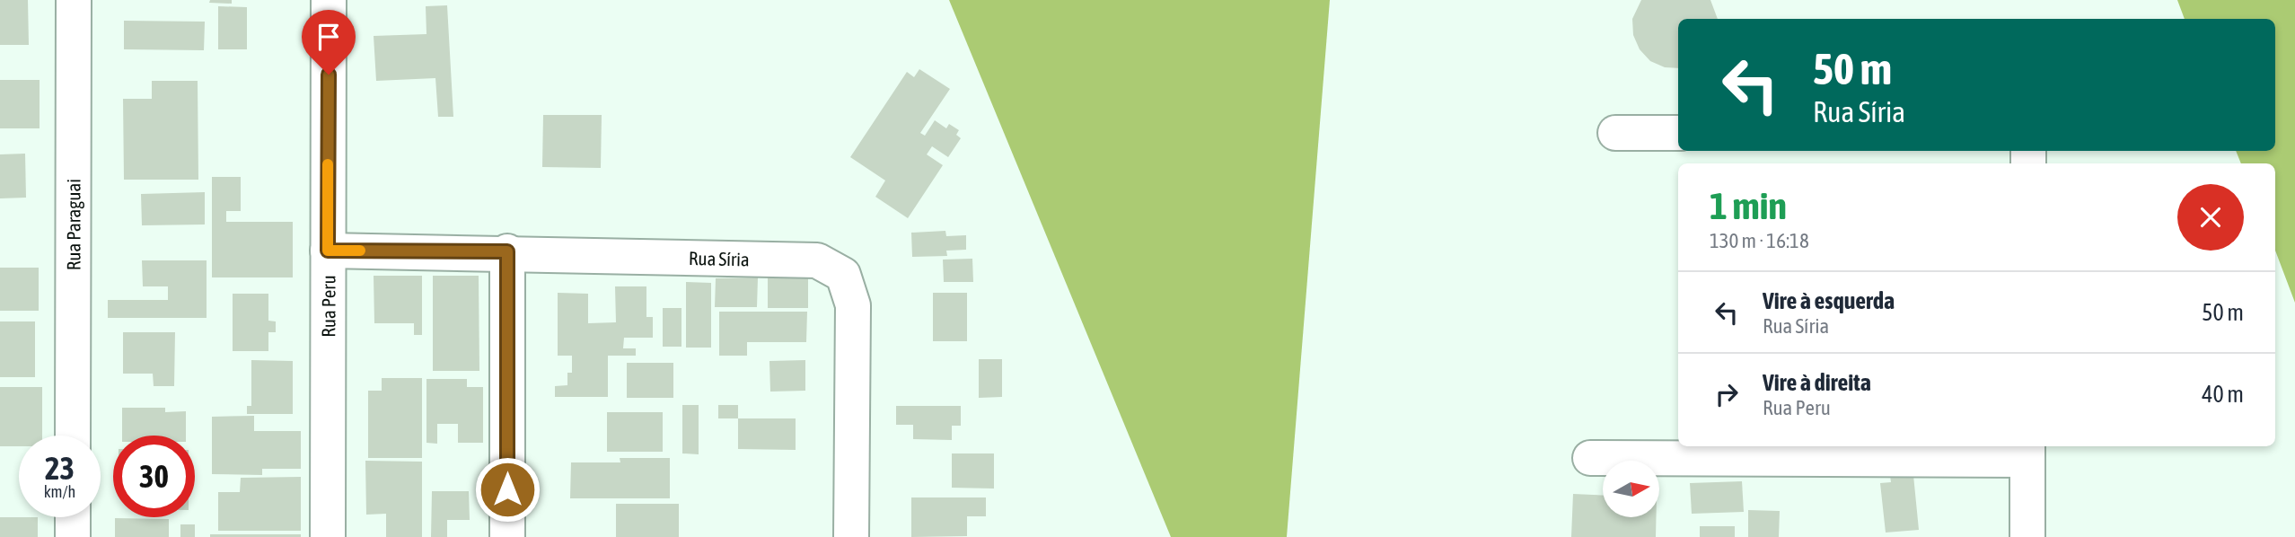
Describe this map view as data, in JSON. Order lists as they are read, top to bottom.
{
  "streets": {
    "street": ["Rua Paraguai", "Rua Síria", "Rua Peru"]
  },
  "crossings": [
    ["Rua Síria", "Rua Peru"]
  ],
  "north": "right",
  "page": {
    "turn": ["50 m", "Rua Síria"],
    "heading": ["1 min", "130 m · 16:18"],
    "list": [
      {
        "name": "Vire à esquerda",
        "note": "Rua Síria",
        "value": "50 m"
      },
      {
        "name": "Vire à direita",
        "note": "Rua Peru",
        "value": "40 m"
      }
    ],
    "speed": "23 km/h",
    "limit": "30"
  }
}
